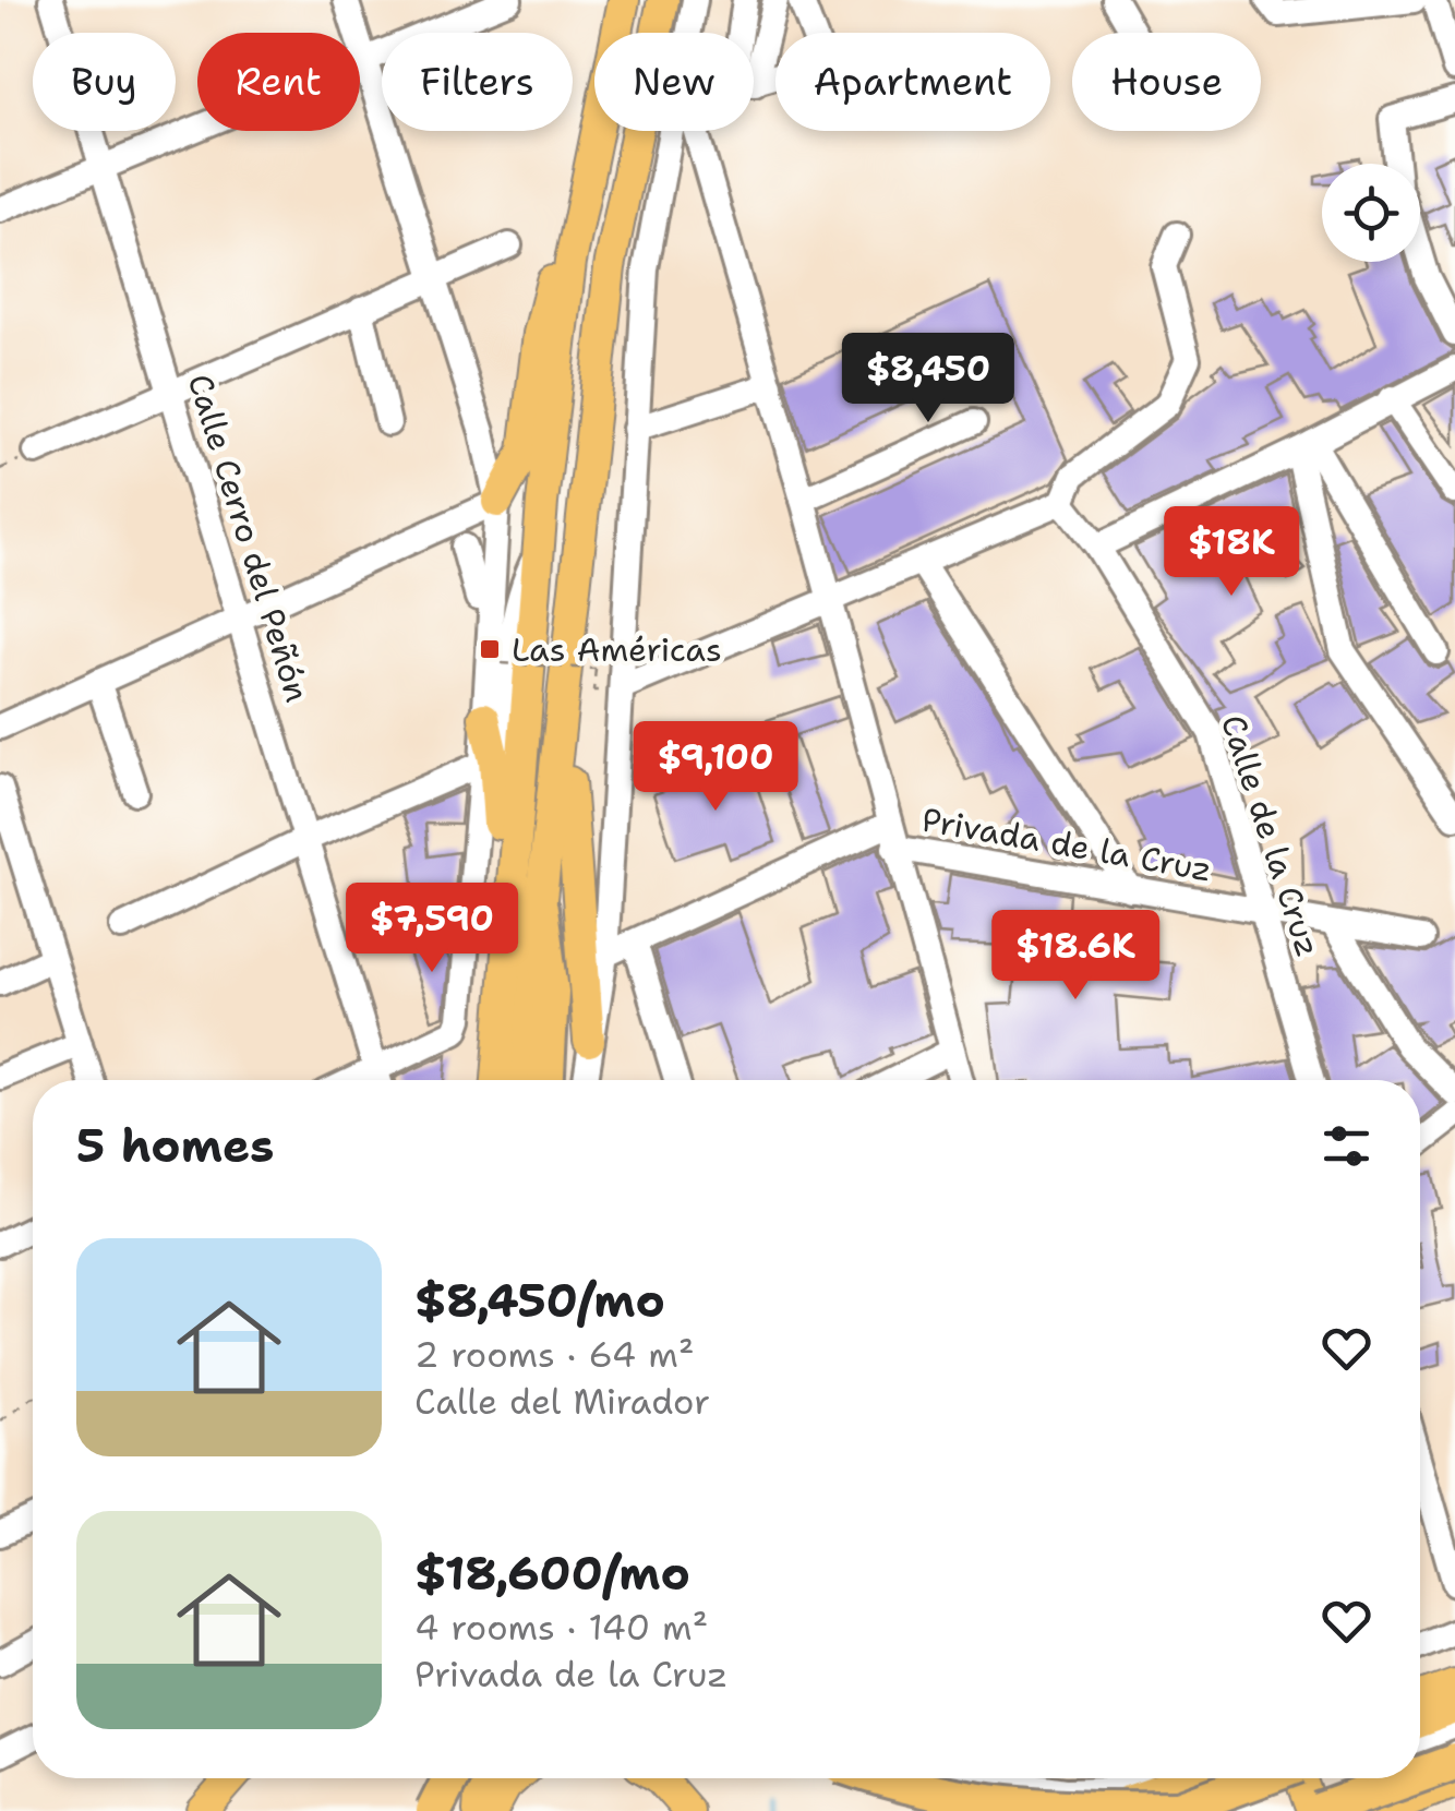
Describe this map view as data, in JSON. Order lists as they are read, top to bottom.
{
  "streets": {
    "street": ["Calle Cerro del Peñón", "Calle de la Cruz", "Privada de la Cruz"]
  },
  "crossings": [
    ["Calle de la Cruz", "Privada de la Cruz"]
  ],
  "places": {
    "transit": ["Las Américas"]
  },
  "page": {
    "chip": [
      "Buy",
      "Rent",
      "Filters",
      "New",
      "Apartment",
      "House"
    ],
    "price": [
      "$8,450",
      "$18K",
      "$9,100",
      "$7,590",
      "$18.6K"
    ],
    "heading": "5 homes",
    "list": [
      {
        "name": "$8,450/mo",
        "note": "2 rooms · 64 m² · Calle del Mirador"
      },
      {
        "name": "$18,600/mo",
        "note": "4 rooms · 140 m² · Privada de la Cruz"
      }
    ]
  }
}
